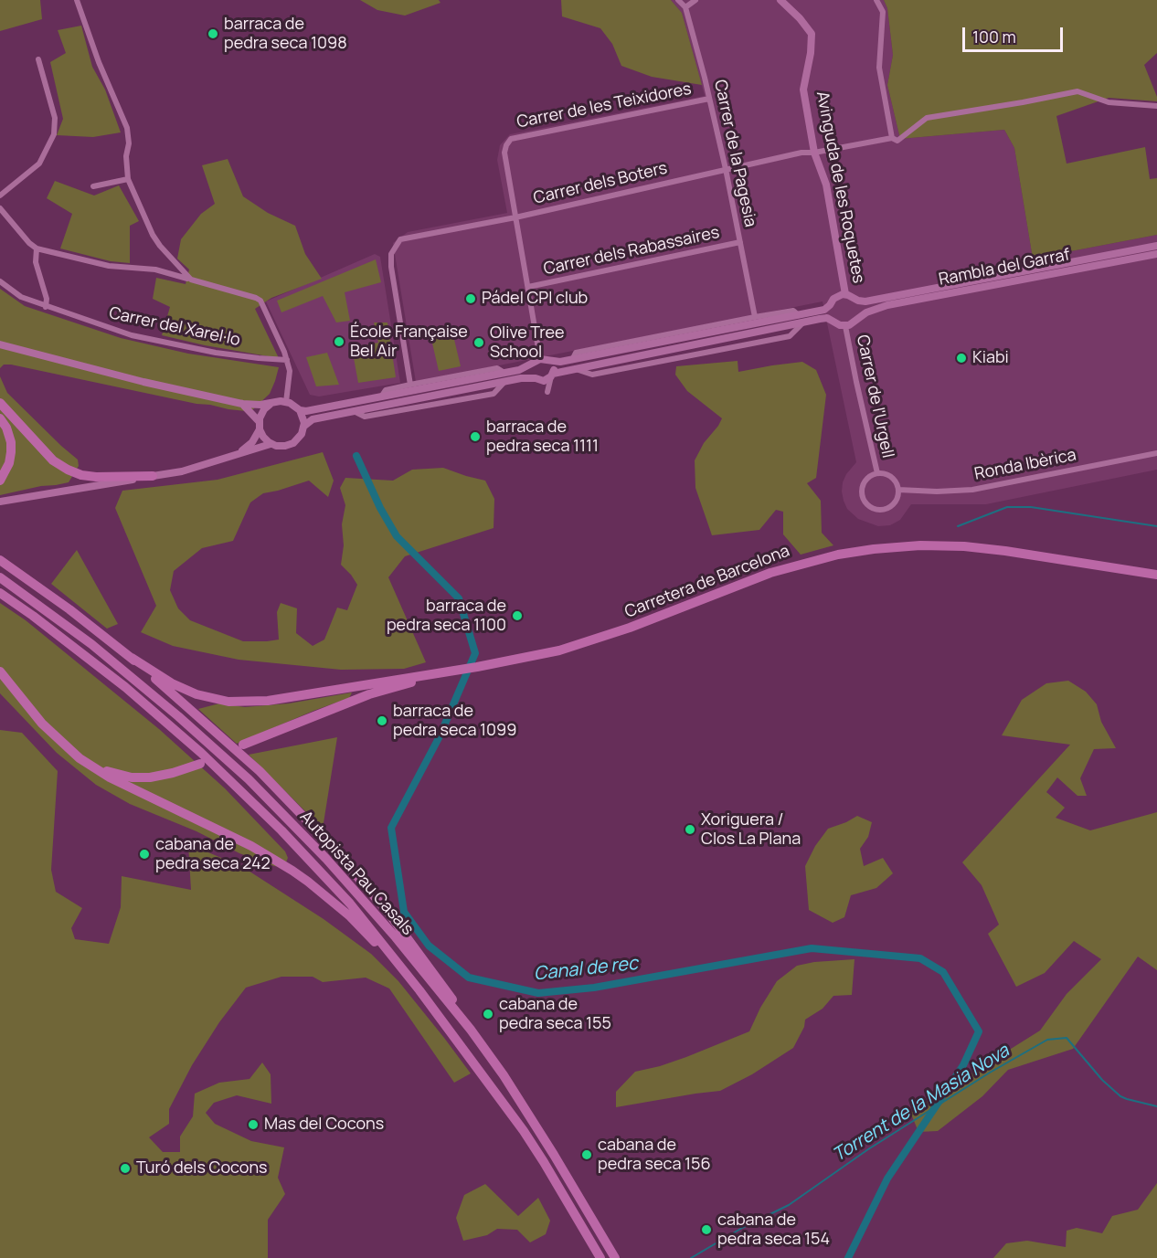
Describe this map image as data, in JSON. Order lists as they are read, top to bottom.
{
  "streets": {
    "highway": ["Carretera de Barcelona", "Autopista Pau Casals"],
    "street": [
      "Carrer de les Teixidores",
      "Carrer de la Pagesia",
      "Carrer dels Boters",
      "Avinguda de les Roquetes",
      "Carrer dels Rabassaires",
      "Rambla del Garraf",
      "Carrer del Xarel·lo",
      "Carrer de l'Urgell",
      "Ronda Ibèrica"
    ]
  },
  "crossings": [
    ["Carrer de les Teixidores", "Carrer de la Pagesia"],
    ["Carrer de les Teixidores", "Carrer dels Boters"],
    ["Carrer de la Pagesia", "Carrer dels Boters"],
    ["Carrer de la Pagesia", "Carrer dels Rabassaires"],
    ["Carrer dels Boters", "Avinguda de les Roquetes"],
    ["Avinguda de les Roquetes", "Rambla del Garraf"],
    ["Avinguda de les Roquetes", "Carrer de l'Urgell"],
    ["Rambla del Garraf", "Carrer de l'Urgell"],
    ["Carrer de l'Urgell", "Ronda Ibèrica"]
  ],
  "water": ["Canal de rec", "Torrent de la Masia Nova"],
  "places": [
    "barraca de pedra seca 1098",
    "Pádel CPI club",
    "École Française Bel Air",
    "Olive Tree School",
    "Kiabi",
    "barraca de pedra seca 1111",
    "barraca de pedra seca 1100",
    "barraca de pedra seca 1099",
    "Xoriguera / Clos La Plana",
    "cabana de pedra seca 242",
    "cabana de pedra seca 155",
    "Mas del Cocons",
    "cabana de pedra seca 156",
    "Turó dels Cocons",
    "cabana de pedra seca 154"
  ],
  "scale_bar": "100 m"
}
